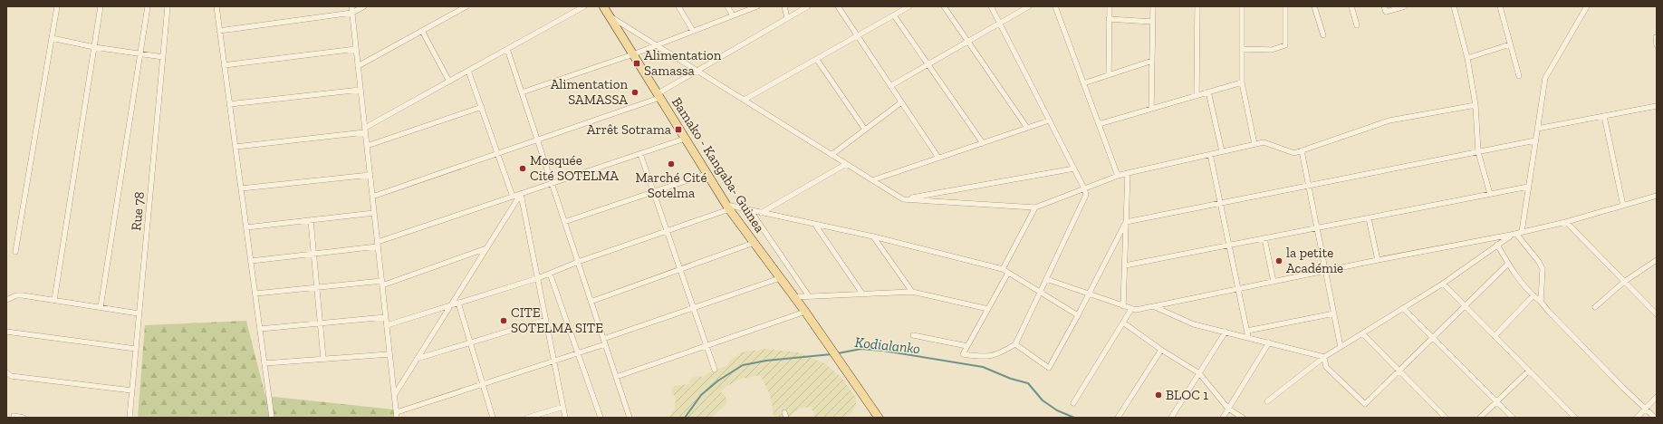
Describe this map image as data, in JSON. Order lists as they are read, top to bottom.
{
  "streets": {
    "main road": ["Bamako - Kangaba- Guinea"],
    "street": ["Rue 78"]
  },
  "water": ["Kodialanko"],
  "places": {
    "transit": ["Alimentation Samassa", "Arrêt Sotrama"],
    "other": [
      "Alimentation SAMASSA",
      "Marché Cité Sotelma",
      "Mosquée Cité SOTELMA",
      "la petite Académie",
      "CITE SOTELMA SITE",
      "BLOC 1"
    ]
  }
}
